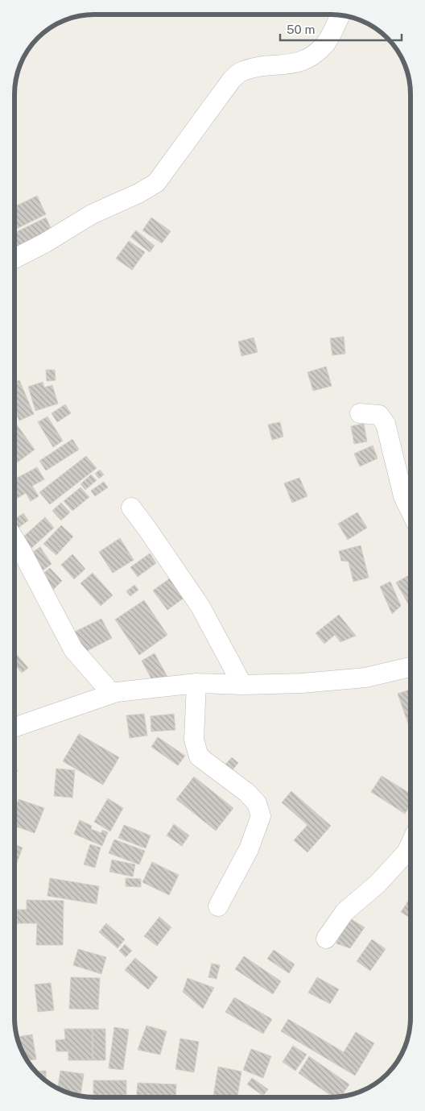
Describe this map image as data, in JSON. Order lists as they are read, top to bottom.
{
  "scale_bar": "50 m"
}
